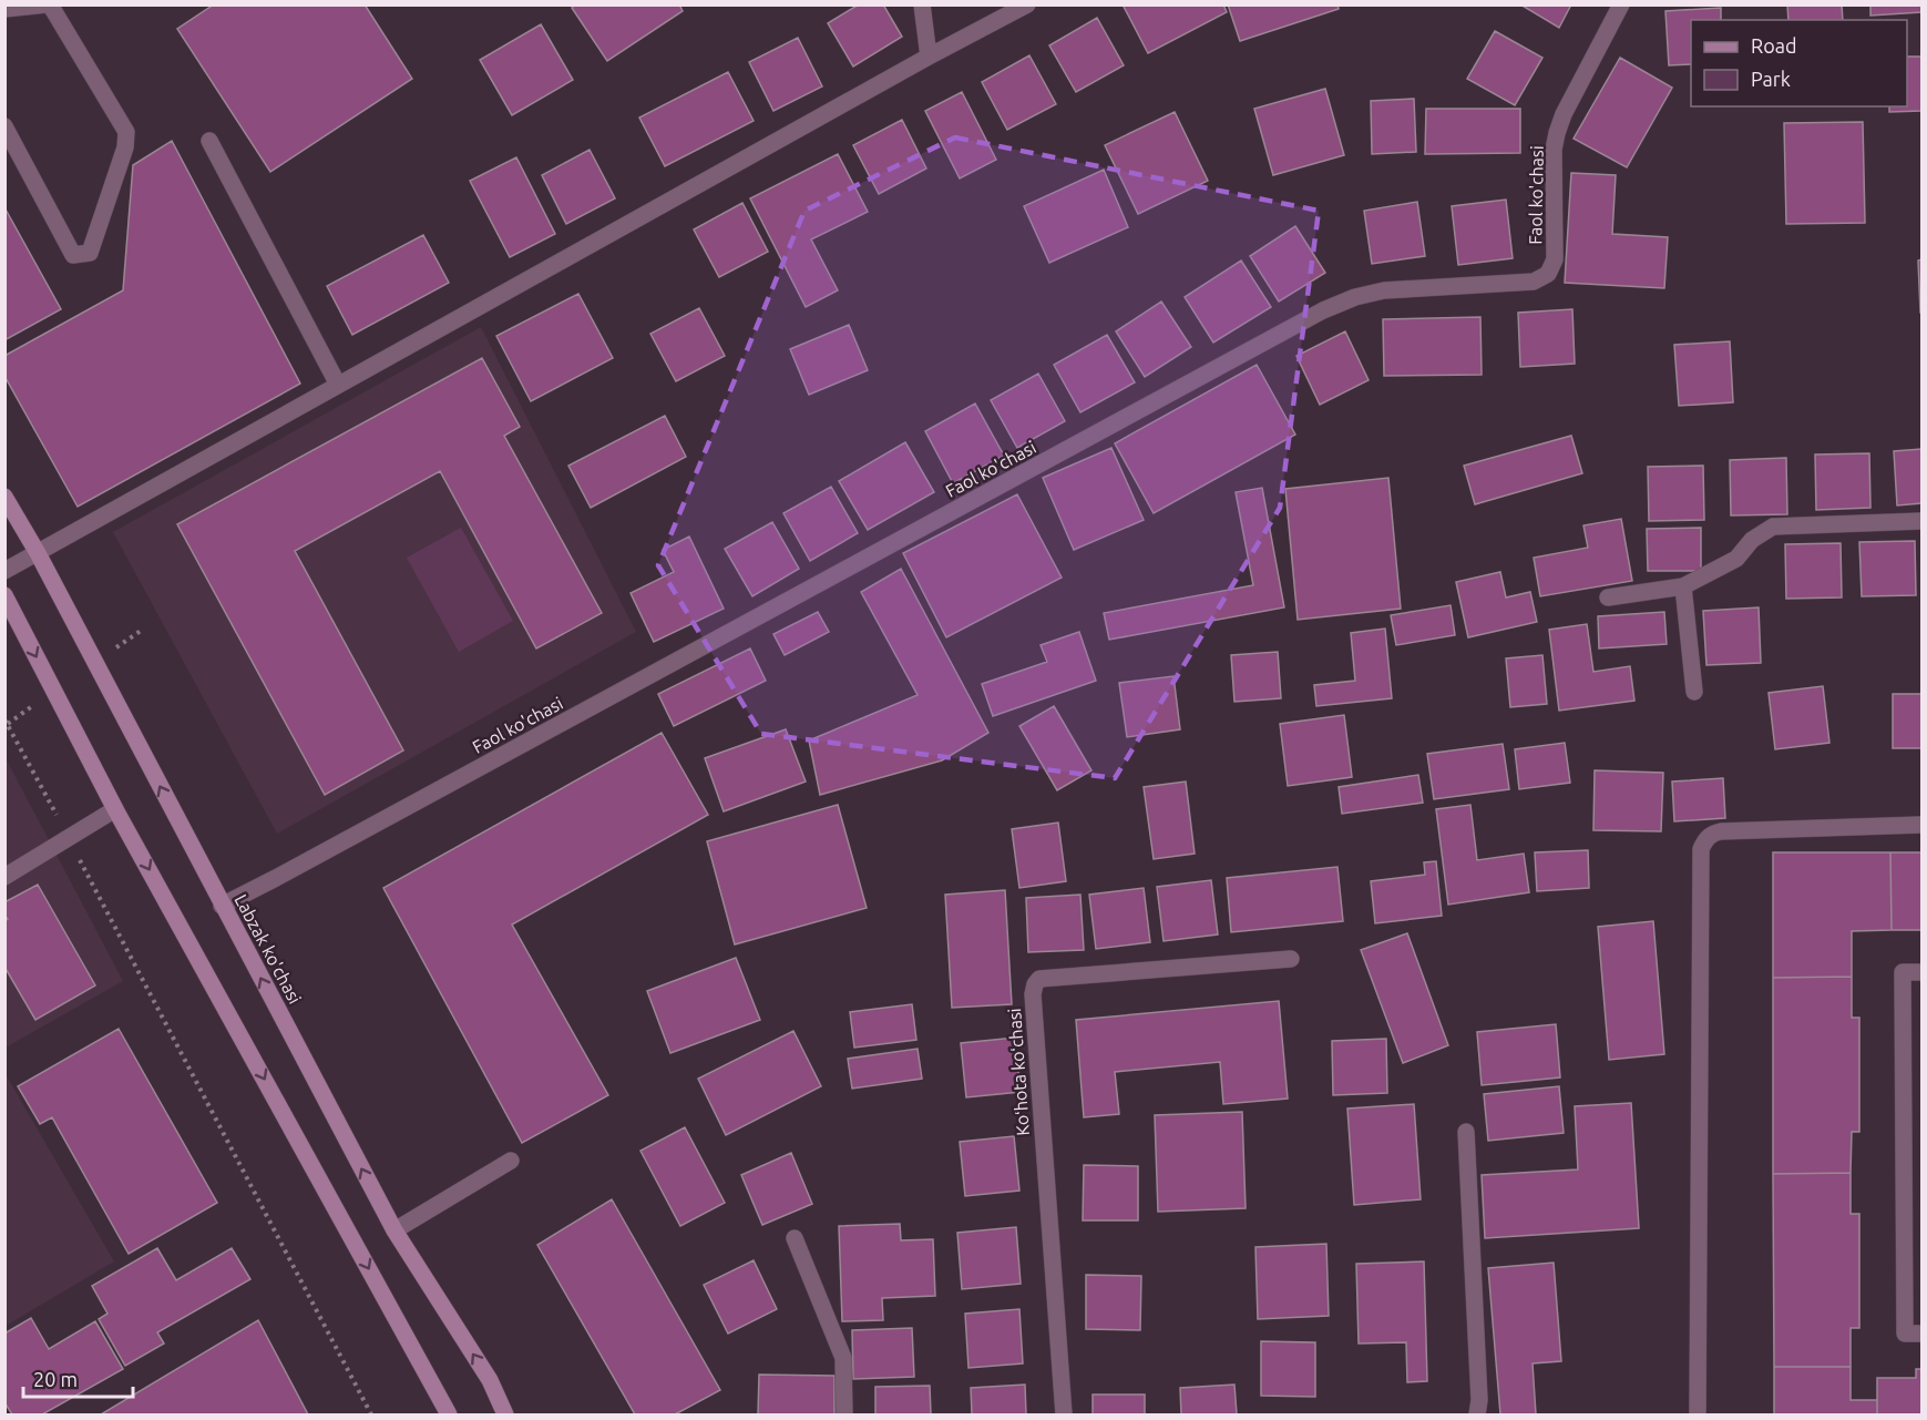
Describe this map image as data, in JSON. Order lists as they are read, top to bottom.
{
  "streets": {
    "main road": ["Labzak ko'chasi"],
    "street": ["Faol ko'chasi", "Koʻhota koʻchasi"]
  },
  "crossings": [
    ["Faol ko'chasi", "Labzak ko'chasi"]
  ],
  "legend": ["Road", "Park"],
  "scale_bar": "20 m"
}
